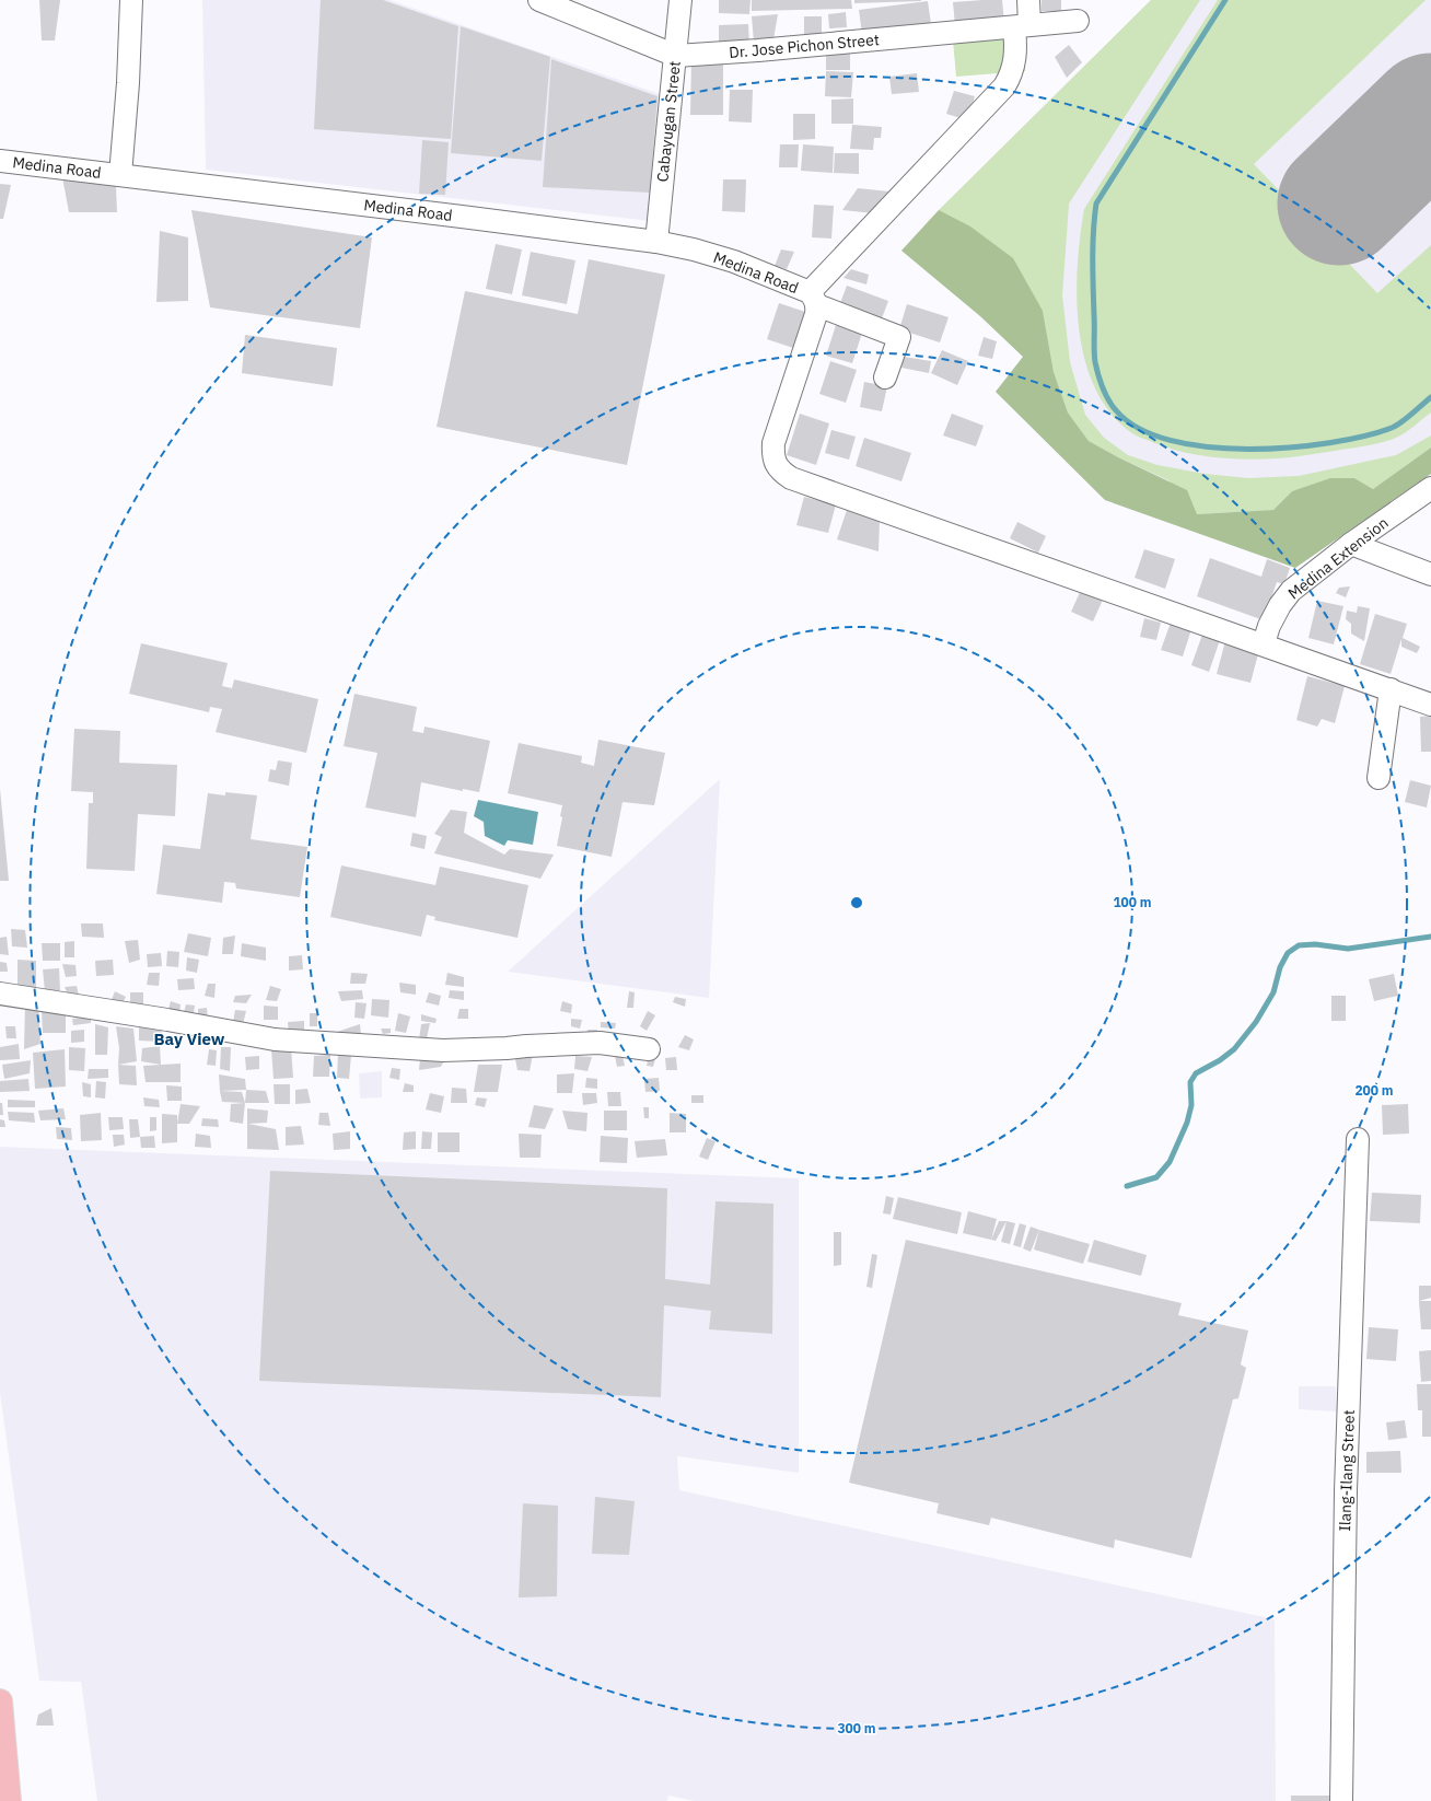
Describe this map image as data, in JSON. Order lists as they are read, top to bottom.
{
  "streets": {
    "street": [
      "Dr. Jose Pichon Street",
      "Cabayugan Street",
      "Medina Road",
      "Medina Extension",
      "Ilang-Ilang Street"
    ]
  },
  "crossings": [
    ["Dr. Jose Pichon Street", "Cabayugan Street"],
    ["Cabayugan Street", "Medina Road"]
  ],
  "districts": ["Bay View"],
  "rings": ["100 m", "200 m", "300 m"]
}
